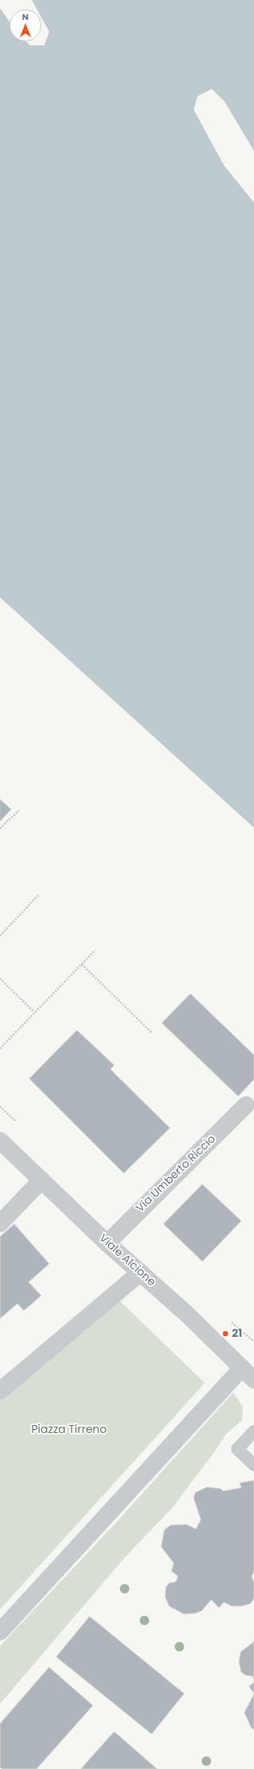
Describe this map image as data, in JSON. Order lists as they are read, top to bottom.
{
  "streets": {
    "street": ["Via Umberto Riccio", "Viale Alcione"]
  },
  "crossings": [
    ["Via Umberto Riccio", "Viale Alcione"]
  ],
  "parks": ["Piazza Tirreno"],
  "places": ["21"],
  "north": "top"
}
